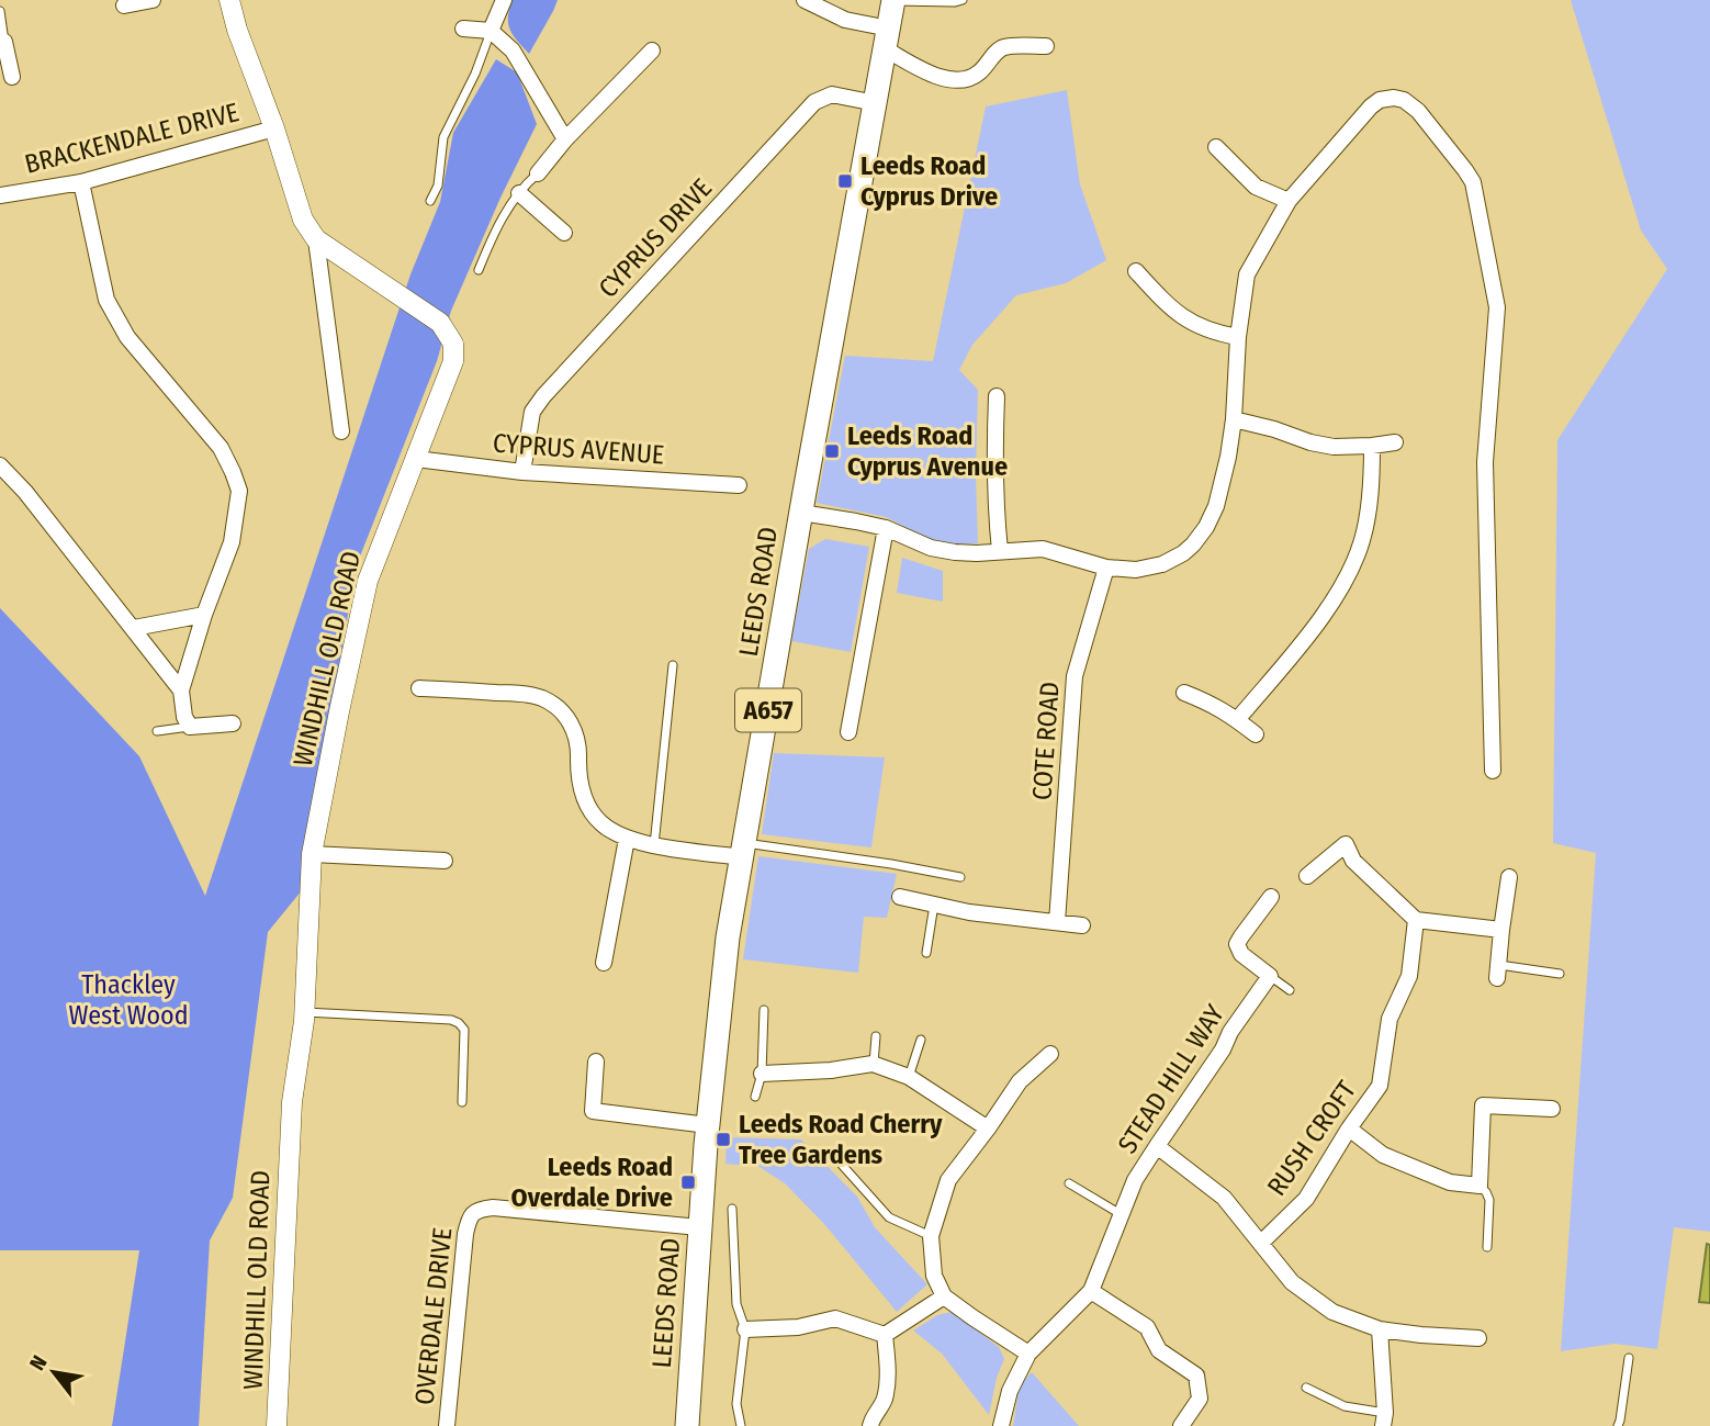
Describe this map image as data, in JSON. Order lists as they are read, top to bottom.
{
  "streets": {
    "main road": ["LEEDS ROAD", "A657"],
    "street": [
      "BRACKENDALE DRIVE",
      "CYPRUS DRIVE",
      "CYPRUS AVENUE",
      "WINDHILL OLD ROAD",
      "COTE ROAD",
      "STEAD HILL WAY",
      "RUSH CROFT",
      "OVERDALE DRIVE"
    ]
  },
  "crossings": [
    ["BRACKENDALE DRIVE", "WINDHILL OLD ROAD"],
    ["CYPRUS DRIVE", "CYPRUS AVENUE"],
    ["CYPRUS DRIVE", "LEEDS ROAD"],
    ["CYPRUS AVENUE", "WINDHILL OLD ROAD"],
    ["LEEDS ROAD", "OVERDALE DRIVE"]
  ],
  "parks": ["Thackley West Wood"],
  "places": {
    "transit": [
      "Leeds Road Cyprus Drive",
      "Leeds Road Cyprus Avenue",
      "Leeds Road Cherry Tree Gardens",
      "Leeds Road Overdale Drive"
    ]
  },
  "north": "top left"
}
